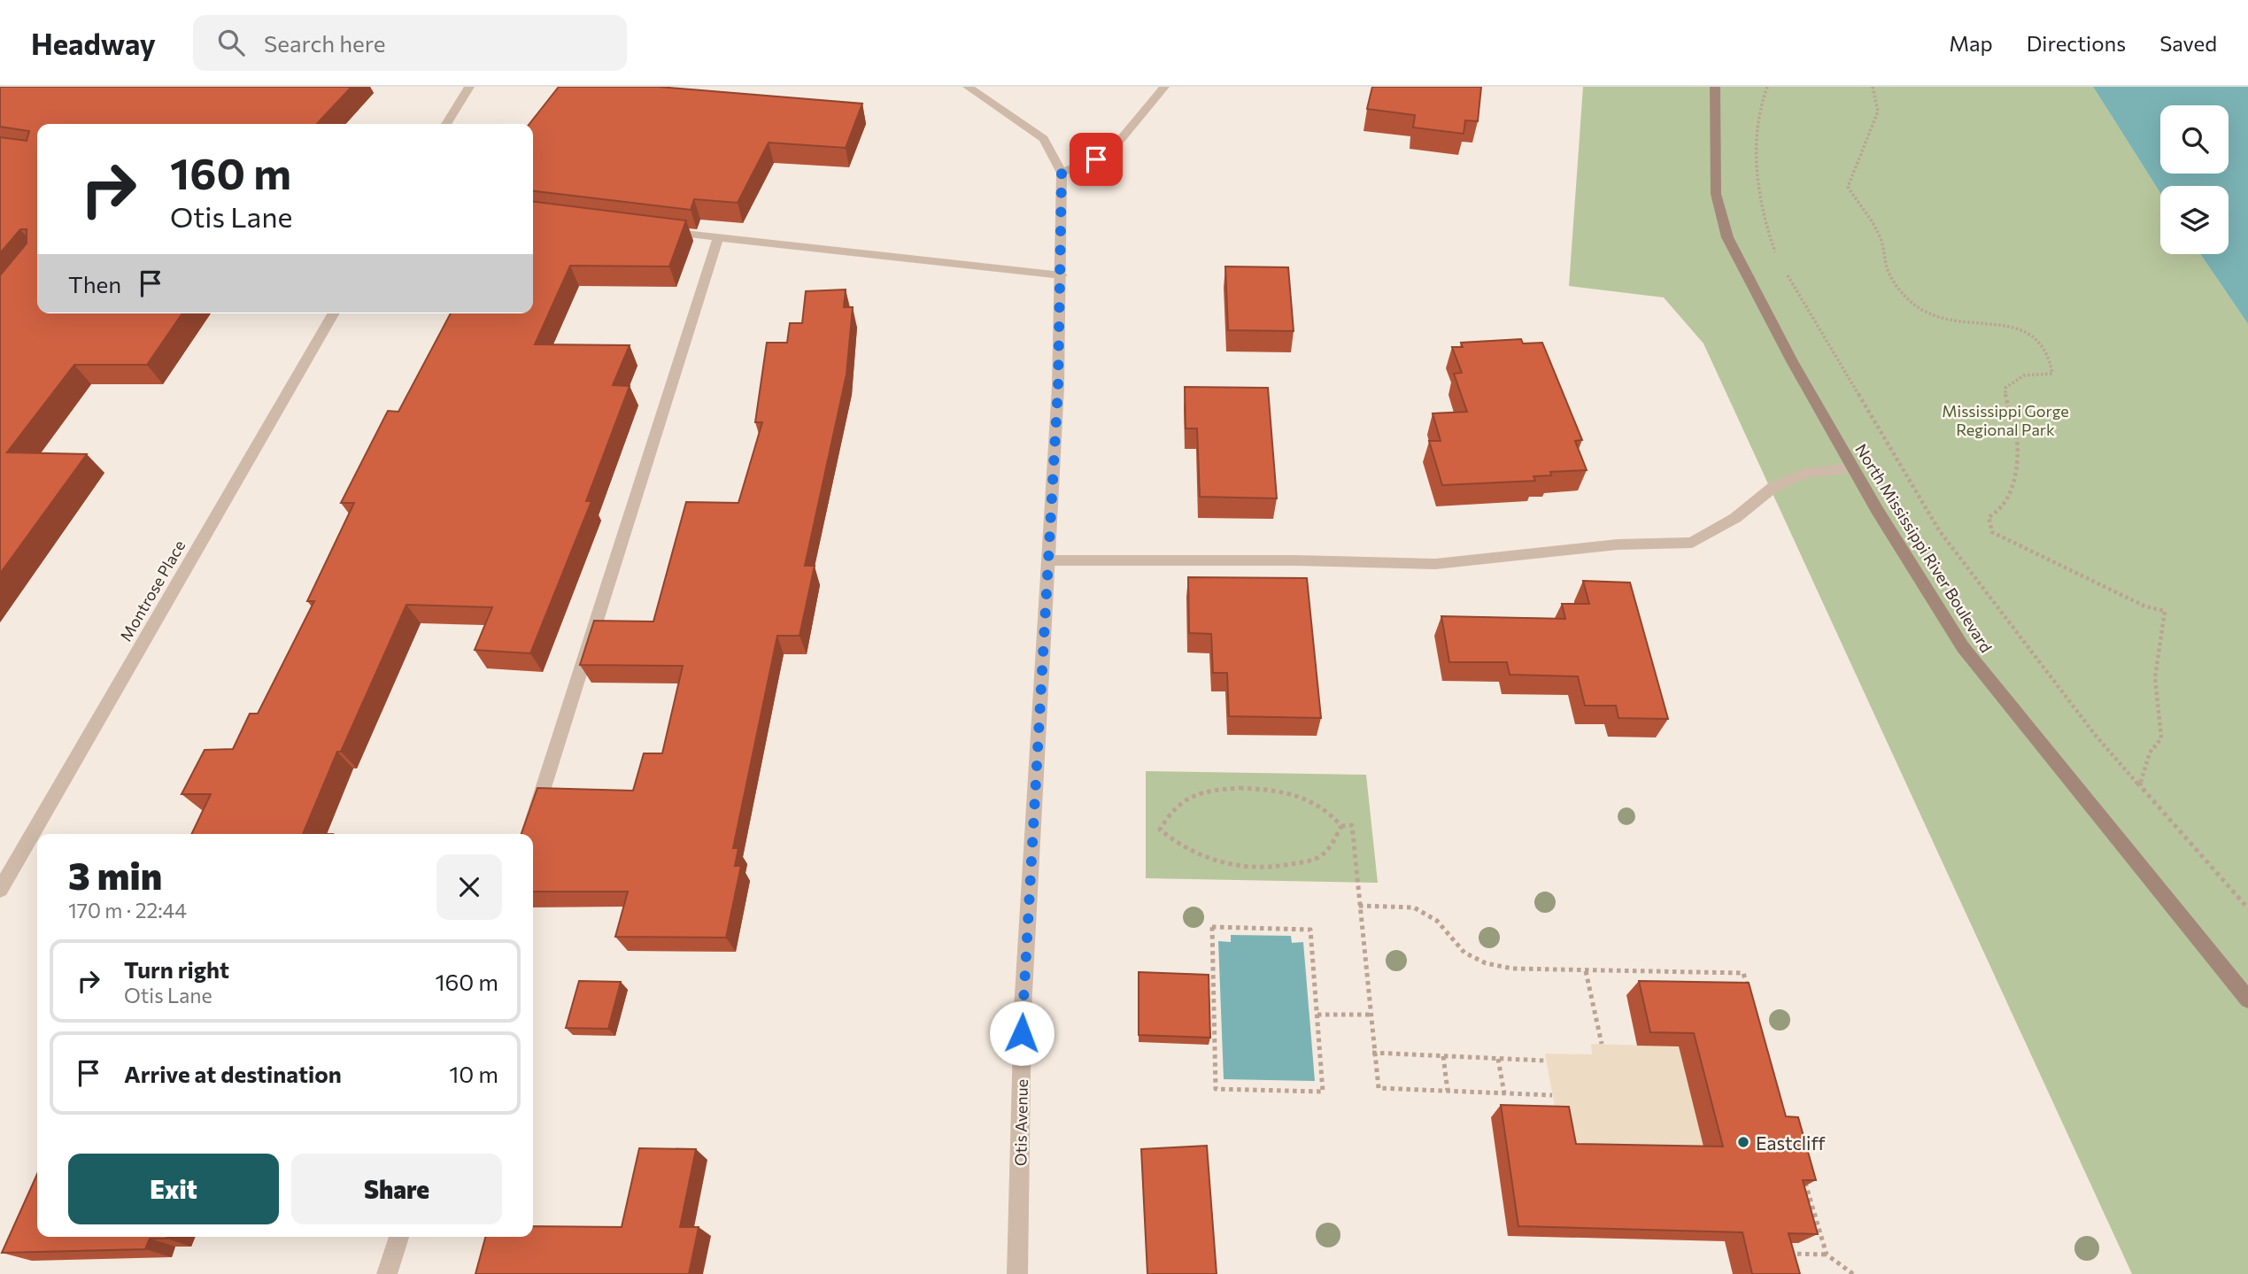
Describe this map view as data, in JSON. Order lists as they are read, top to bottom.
{
  "streets": {
    "street": ["North Mississippi River Boulevard", "Montrose Place", "Otis Avenue"]
  },
  "parks": ["Mississippi Gorge Regional Park"],
  "places": ["Eastcliff"],
  "page": {
    "header": "Headway",
    "search": "Search here",
    "nav": ["Map", "Directions", "Saved"],
    "turn": ["160 m", "Otis Lane"],
    "then": "Then",
    "heading": ["3 min", "170 m · 22:44"],
    "list": [
      {
        "name": "Turn right",
        "note": "Otis Lane",
        "value": "160 m"
      },
      {
        "name": "Arrive at destination",
        "value": "10 m"
      }
    ],
    "buttons": ["Exit", "Share"]
  }
}
